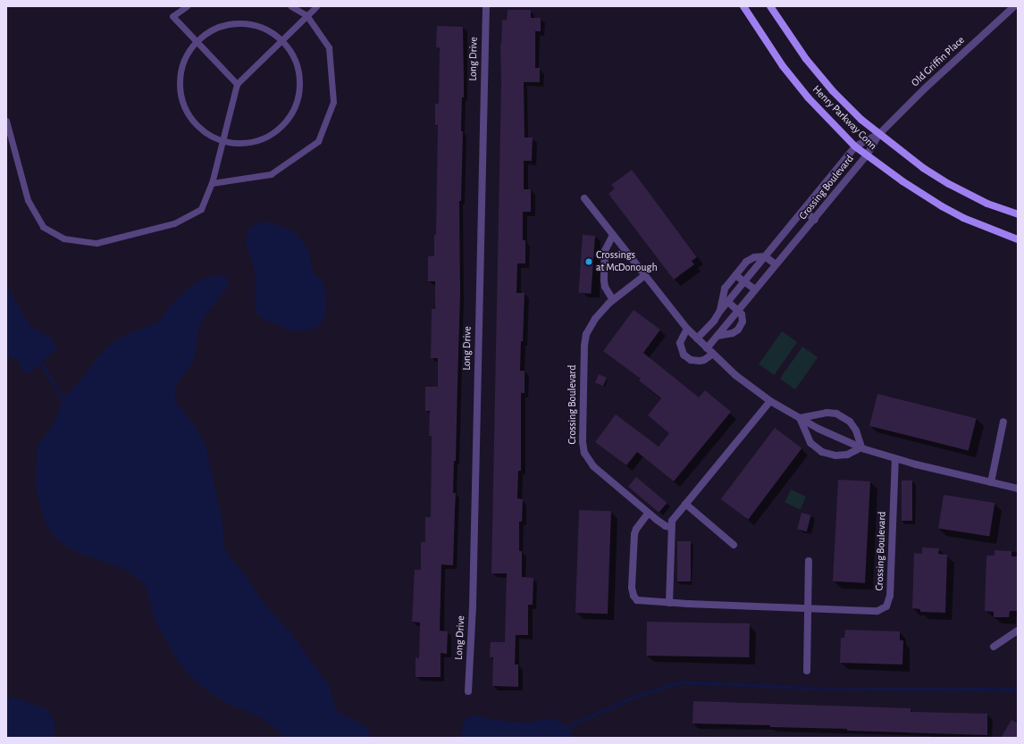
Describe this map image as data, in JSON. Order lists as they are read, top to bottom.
{
  "streets": {
    "street": [
      "Long Drive",
      "Old Griffin Place",
      "Henry Parkway Conn",
      "Crossing Boulevard"
    ]
  },
  "crossings": [
    ["Old Griffin Place", "Henry Parkway Conn"],
    ["Old Griffin Place", "Crossing Boulevard"],
    ["Henry Parkway Conn", "Crossing Boulevard"]
  ],
  "places": ["Crossings at McDonough"]
}
